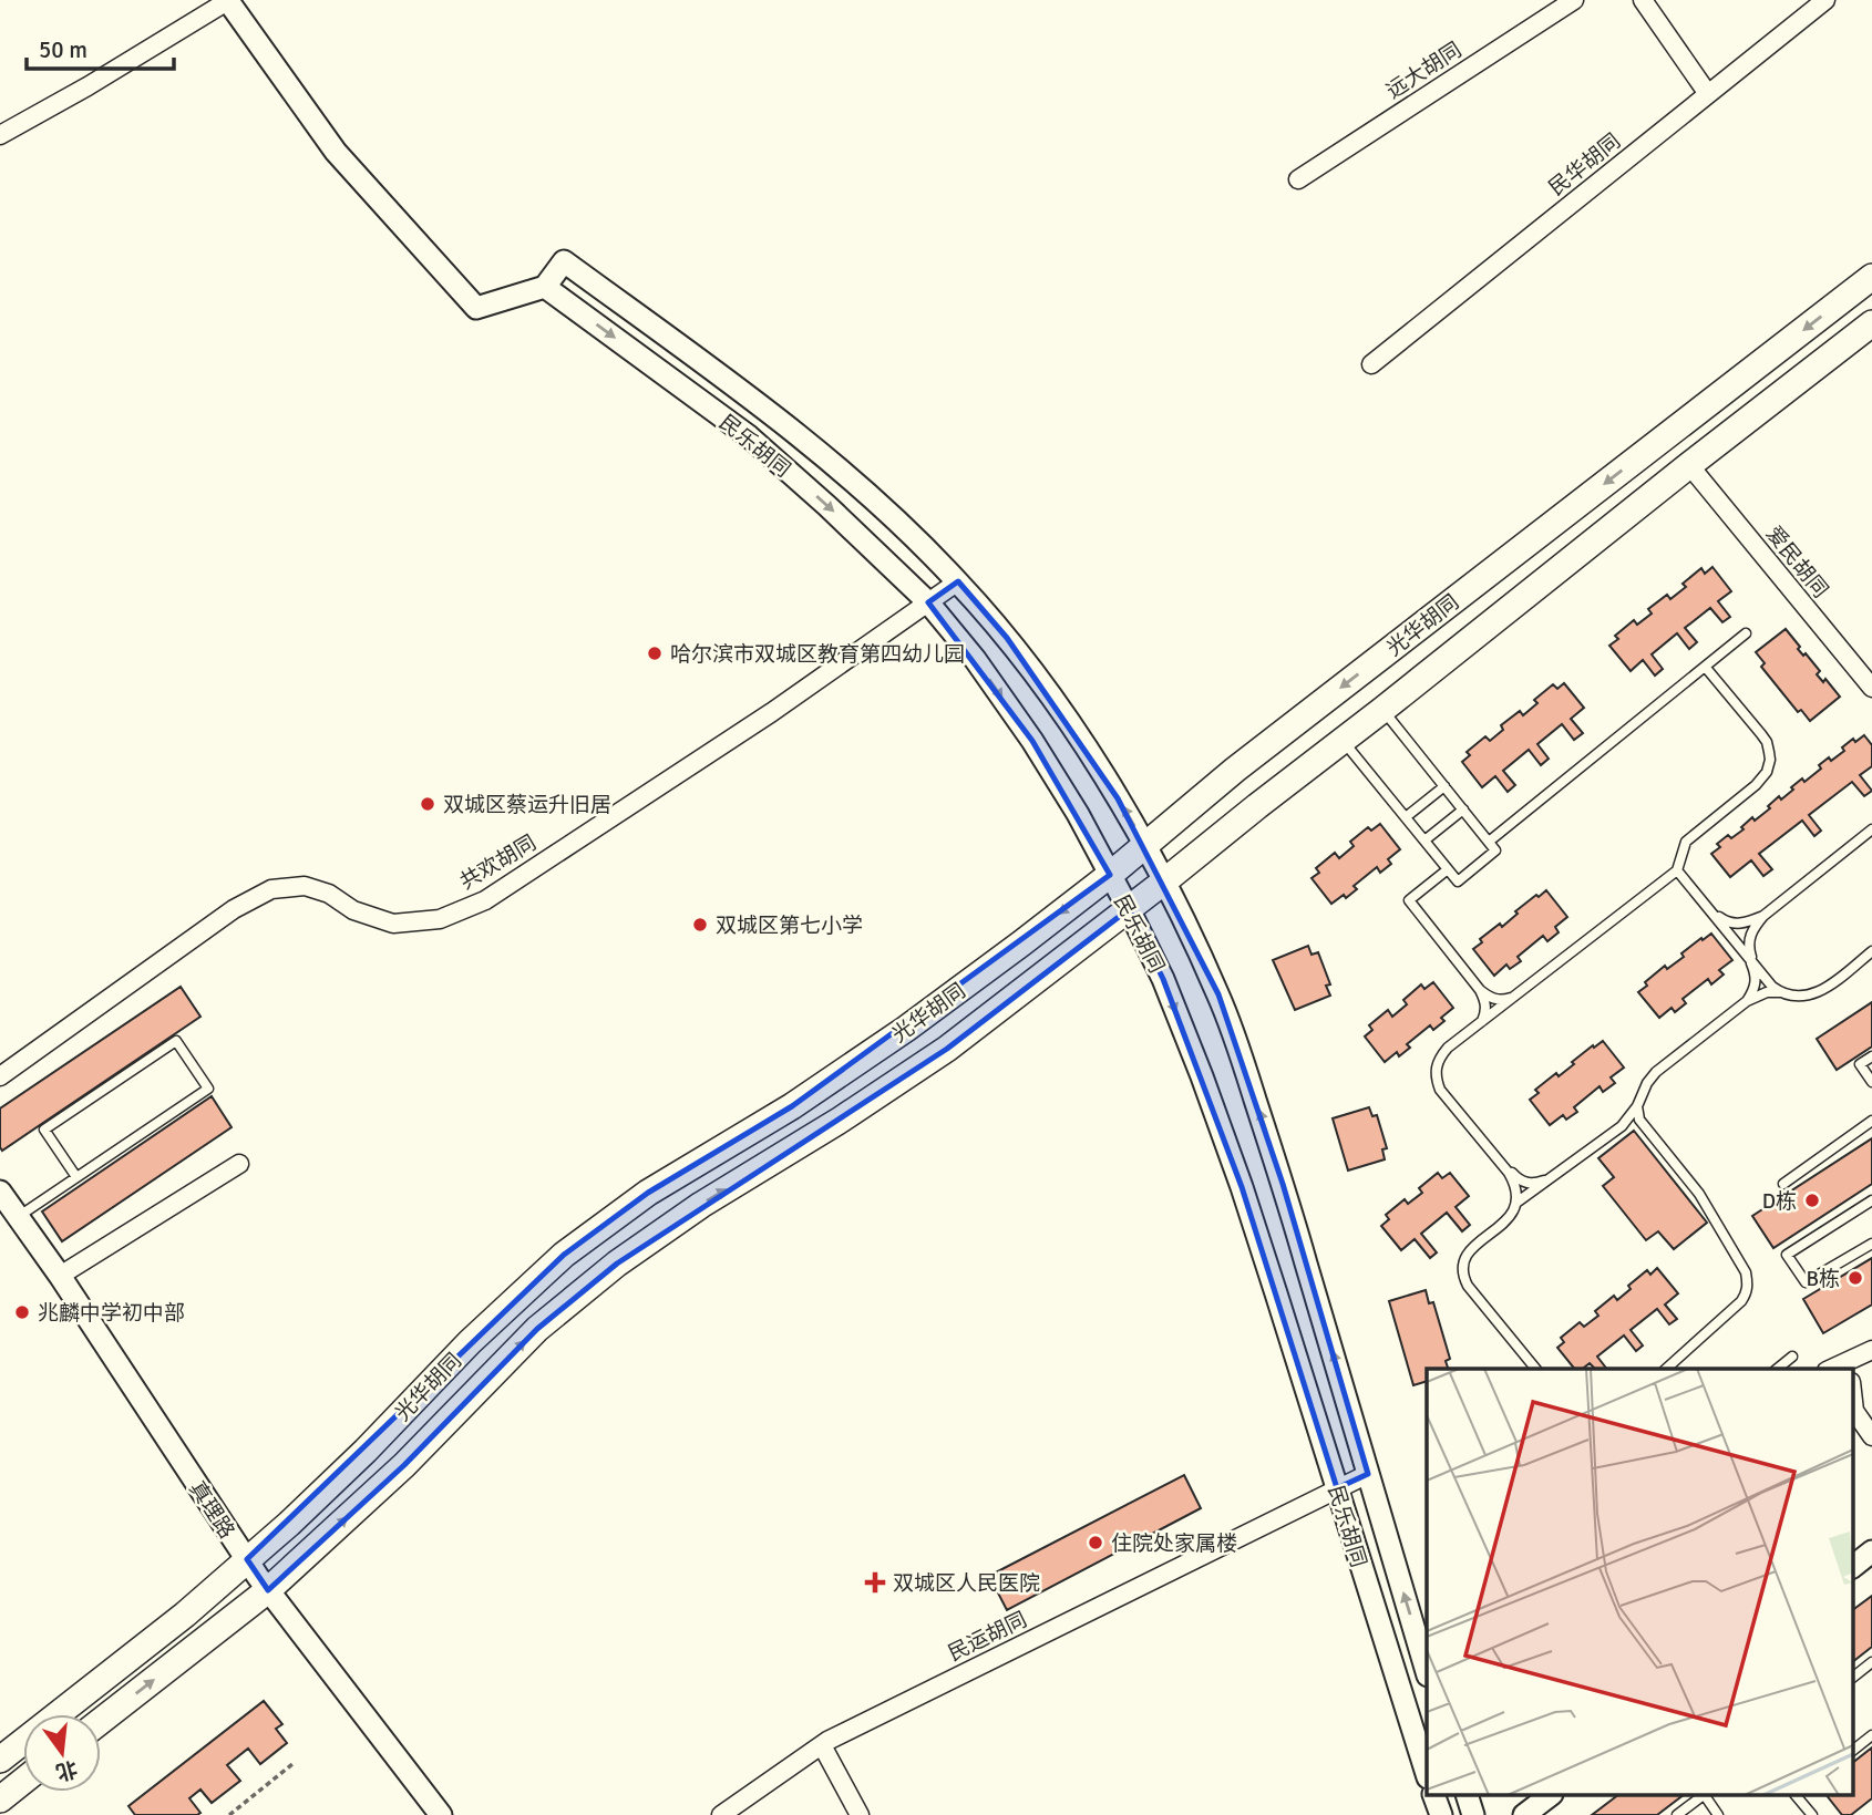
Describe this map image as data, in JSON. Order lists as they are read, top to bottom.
{
  "streets": {
    "main road": ["光华胡同"],
    "street": [
      "远大胡同",
      "民华胡同",
      "民乐胡同",
      "爱民胡同",
      "共欢胡同",
      "真理路",
      "民运胡同"
    ]
  },
  "crossings": [
    ["民乐胡同", "光华胡同"],
    ["民乐胡同", "共欢胡同"],
    ["民乐胡同", "民运胡同"],
    ["爱民胡同", "光华胡同"],
    ["光华胡同", "真理路"]
  ],
  "places": {
    "other": [
      "哈尔滨市双城区教育第四幼儿园",
      "双城区蔡运升旧居",
      "双城区第七小学",
      "D栋",
      "B栋",
      "兆麟中学初中部",
      "住院处家属楼"
    ],
    "health": ["双城区人民医院"]
  },
  "scale_bar": "50 m",
  "north": "bottom"
}
